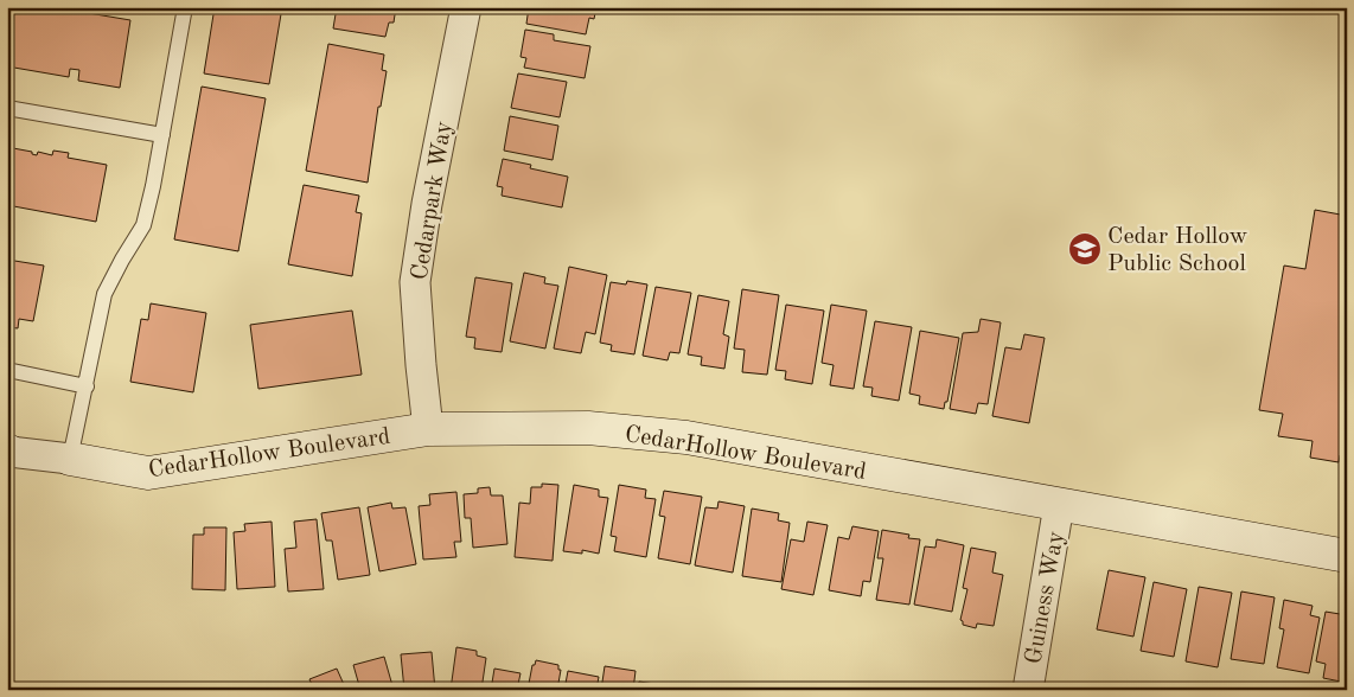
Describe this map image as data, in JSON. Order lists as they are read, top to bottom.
{
  "streets": {
    "street": ["Cedarpark Way", "CedarHollow Boulevard", "Guiness Way"]
  },
  "crossings": [
    ["Cedarpark Way", "CedarHollow Boulevard"],
    ["CedarHollow Boulevard", "Guiness Way"]
  ],
  "places": {
    "school or university": ["Cedar Hollow Public School"]
  }
}
